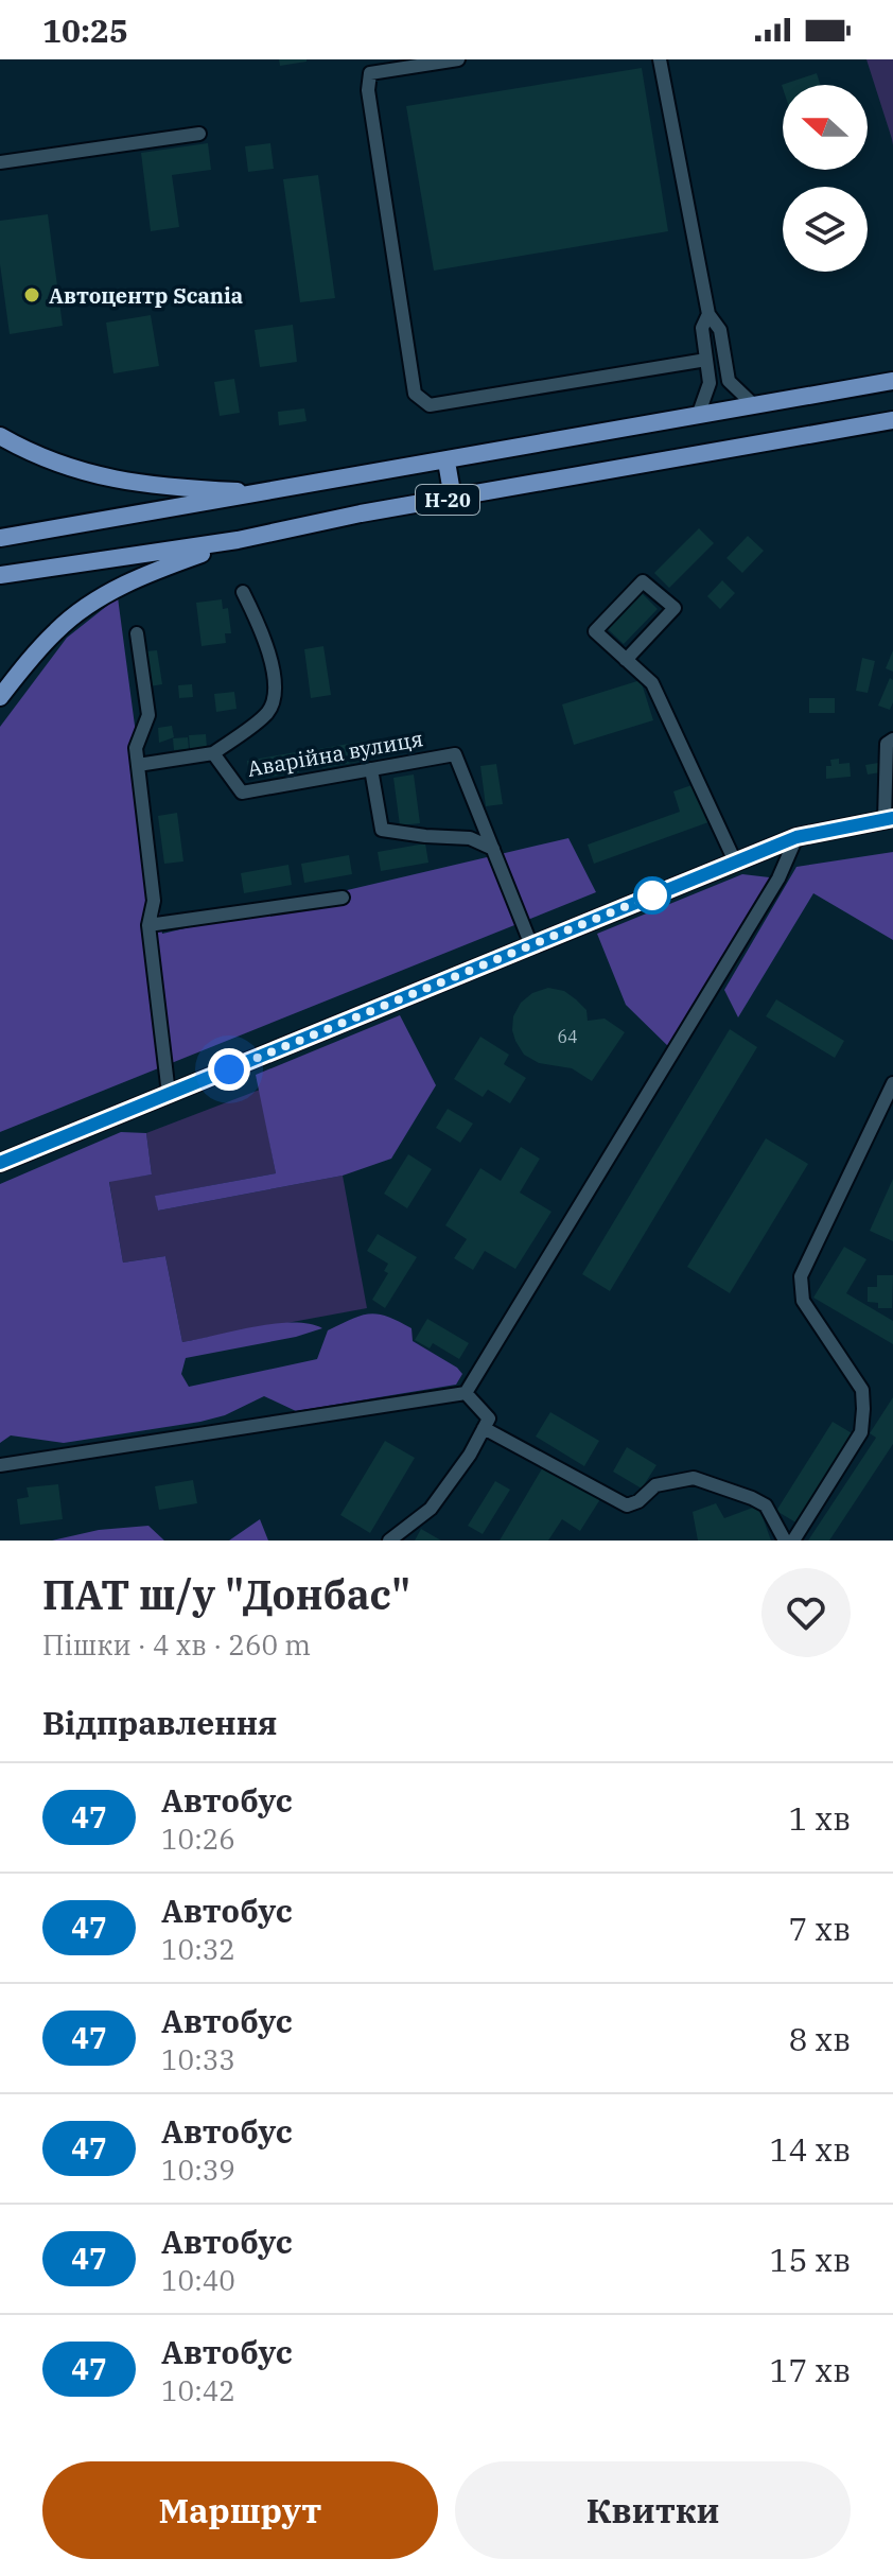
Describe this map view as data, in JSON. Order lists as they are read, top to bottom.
{
  "streets": {
    "main road": ["Н-20"],
    "street": ["Аварійна вулиця"]
  },
  "places": ["Автоцентр Scania"],
  "lines": ["bus line 47"],
  "house_numbers": ["64"],
  "north": "left",
  "page": {
    "status": "10:25",
    "heading": [
      ["ПАТ ш/у \"Донбас\"", "Пішки · 4 хв · 260 m"],
      "Відправлення"
    ],
    "list": [
      {
        "mark": "47",
        "name": "Автобус",
        "note": "10:26",
        "value": "1 хв"
      },
      {
        "mark": "47",
        "name": "Автобус",
        "note": "10:32",
        "value": "7 хв"
      },
      {
        "mark": "47",
        "name": "Автобус",
        "note": "10:33",
        "value": "8 хв"
      },
      {
        "mark": "47",
        "name": "Автобус",
        "note": "10:39",
        "value": "14 хв"
      },
      {
        "mark": "47",
        "name": "Автобус",
        "note": "10:40",
        "value": "15 хв"
      },
      {
        "mark": "47",
        "name": "Автобус",
        "note": "10:42",
        "value": "17 хв"
      }
    ],
    "buttons": ["Маршрут", "Квитки"]
  }
}
